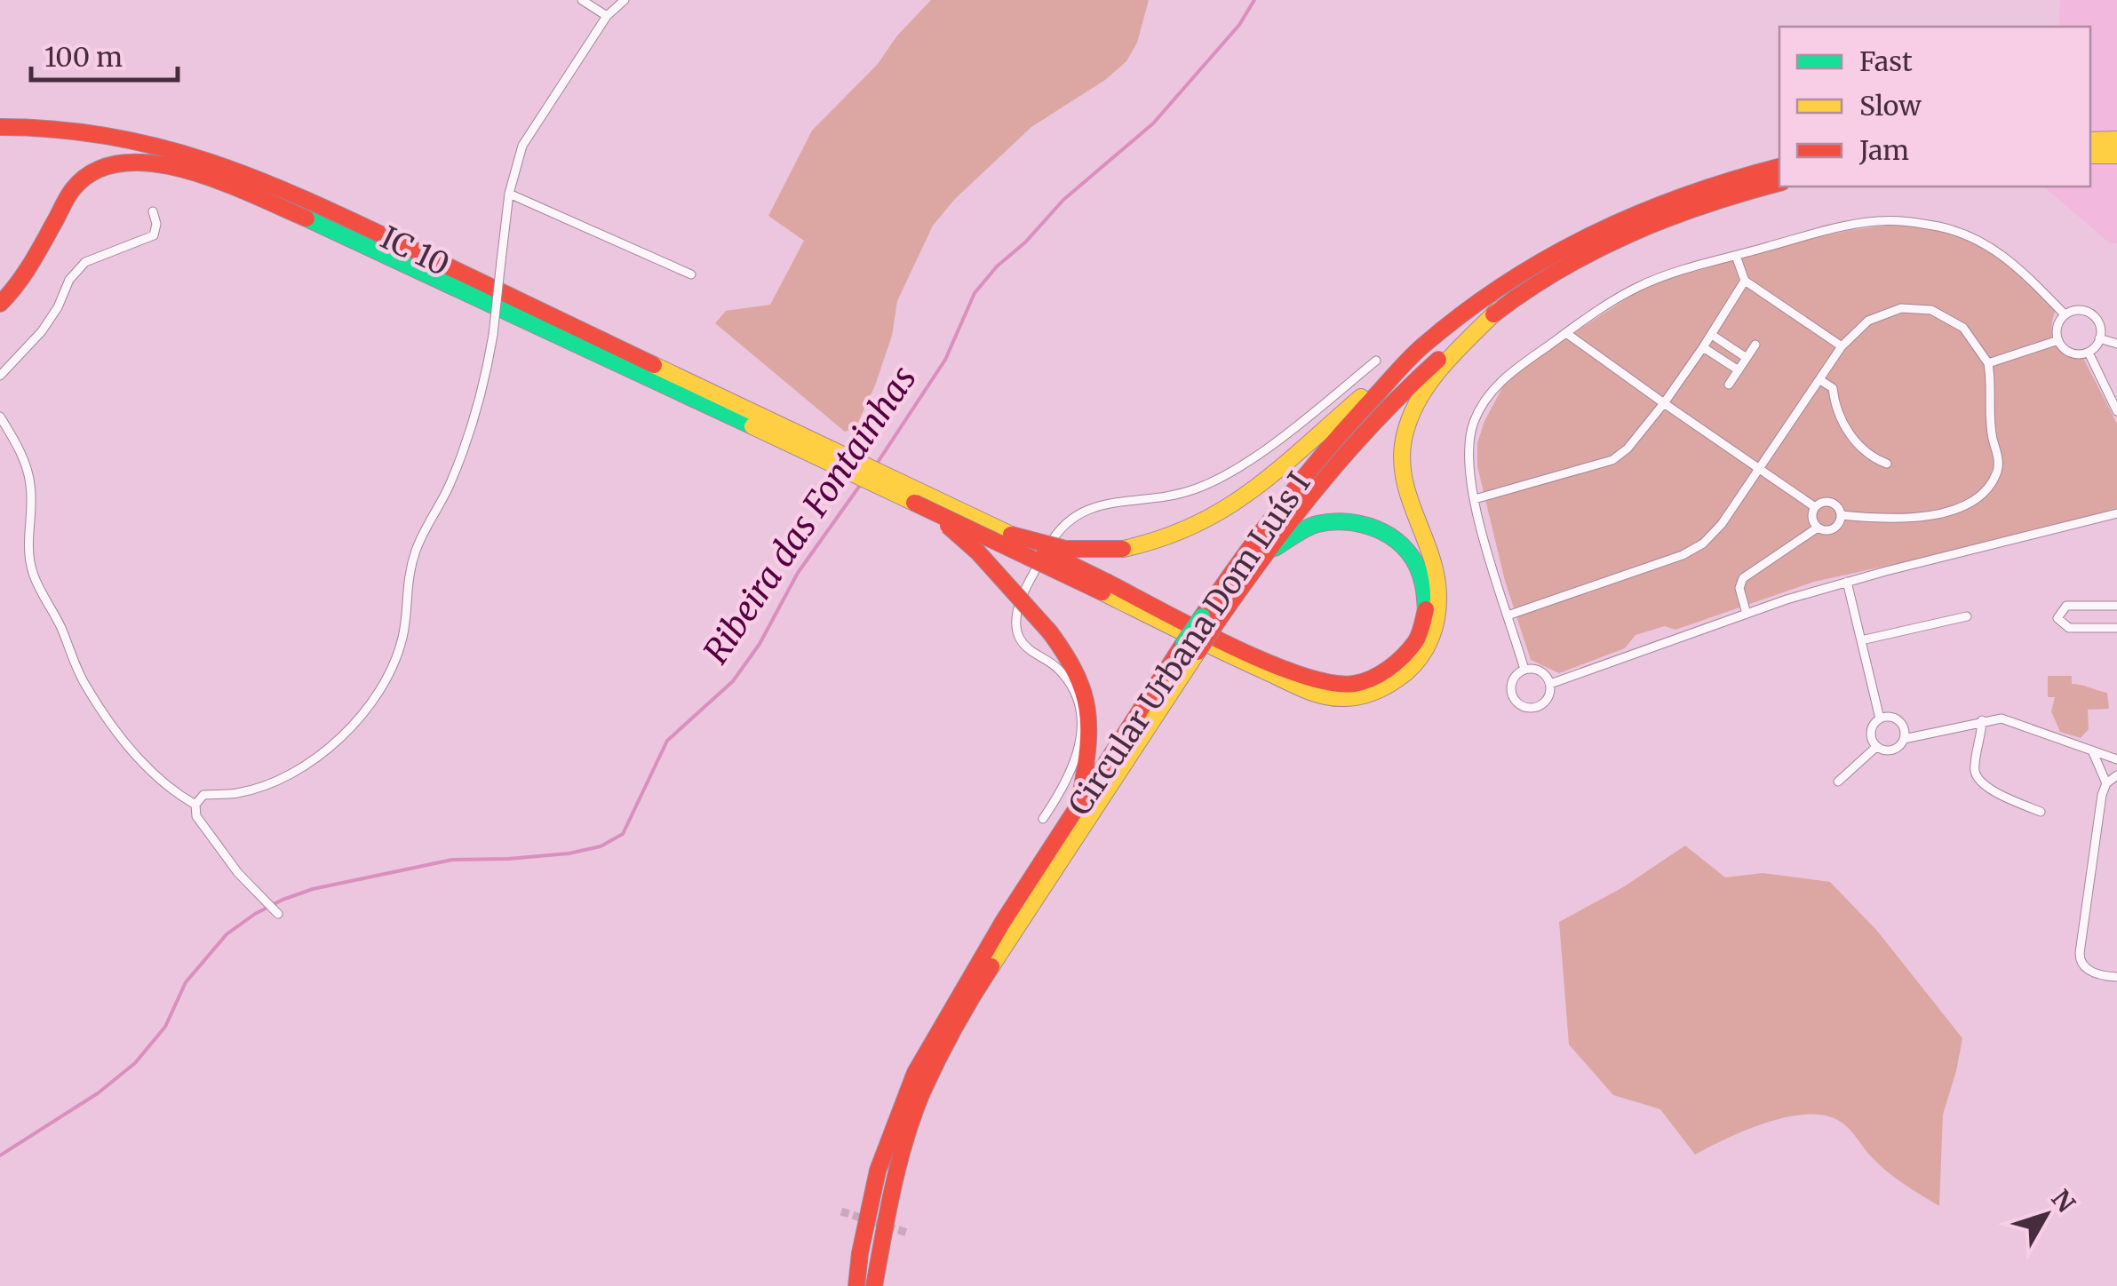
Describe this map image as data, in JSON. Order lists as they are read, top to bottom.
{
  "streets": {
    "highway": ["IC 10", "Circular Urbana Dom Luís I"]
  },
  "crossings": [
    ["IC 10", "Circular Urbana Dom Luís I"]
  ],
  "water": ["Ribeira das Fontainhas"],
  "legend": ["Fast", "Slow", "Jam"],
  "scale_bar": "100 m",
  "north": "top right"
}
